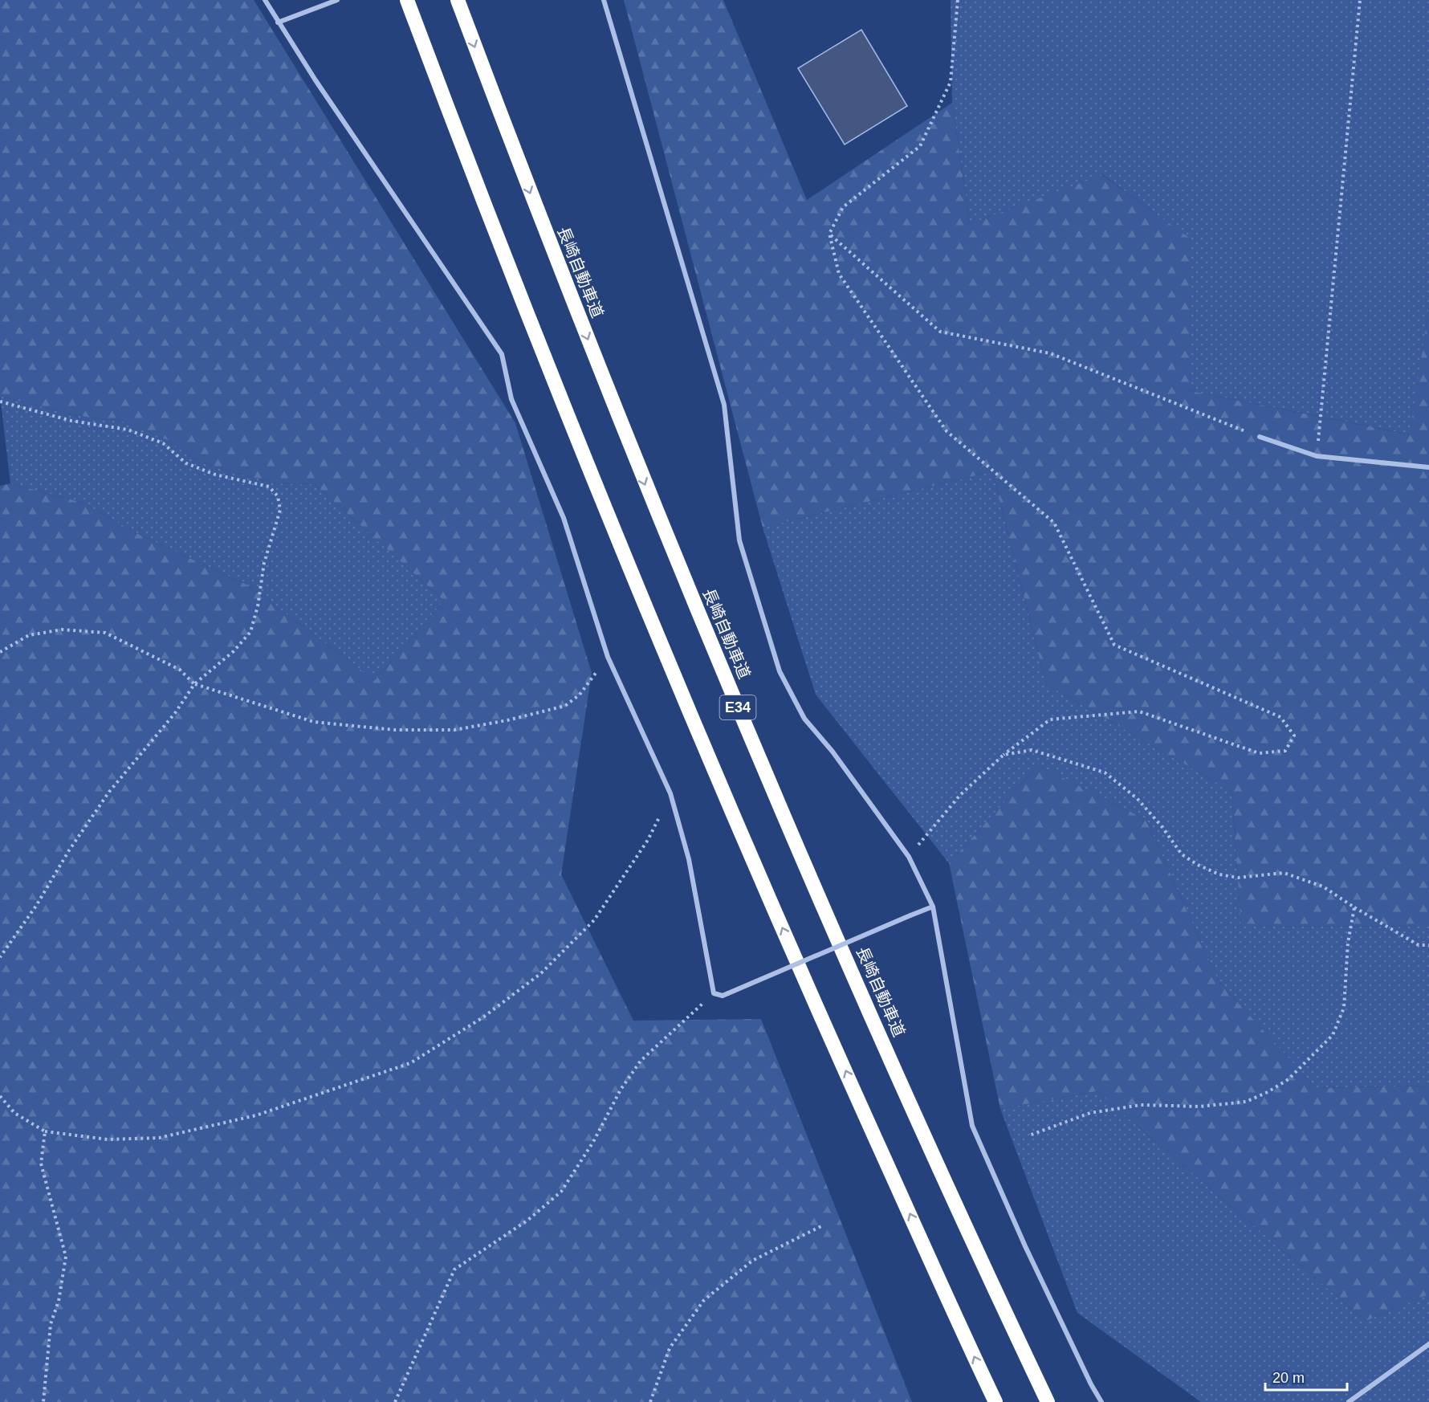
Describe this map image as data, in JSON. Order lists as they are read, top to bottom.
{
  "streets": {
    "highway": ["長崎自動車道", "E34"]
  },
  "scale_bar": "20 m"
}
